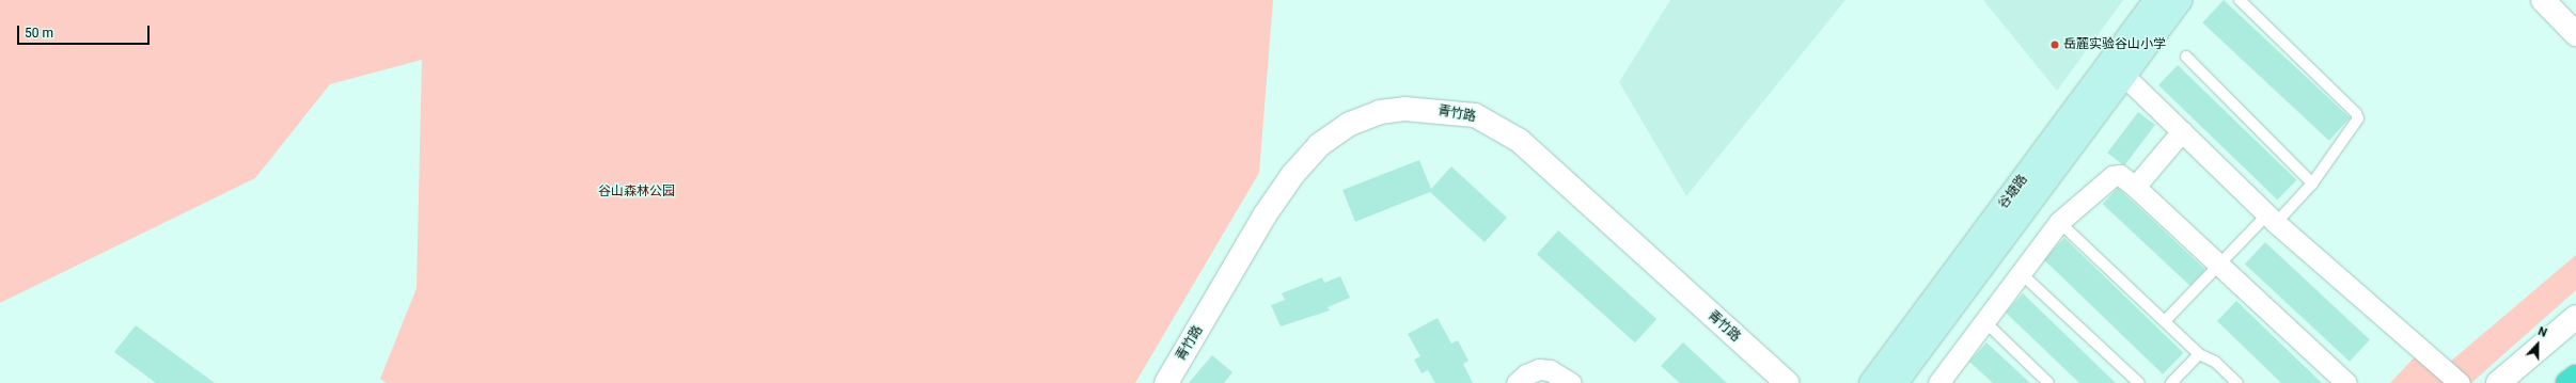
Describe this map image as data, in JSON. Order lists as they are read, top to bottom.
{
  "streets": {
    "main road": ["谷塘路"],
    "street": ["青竹路"]
  },
  "parks": ["谷山森林公园"],
  "places": ["岳麓实验谷山小学"],
  "scale_bar": "50 m",
  "north": "top"
}
